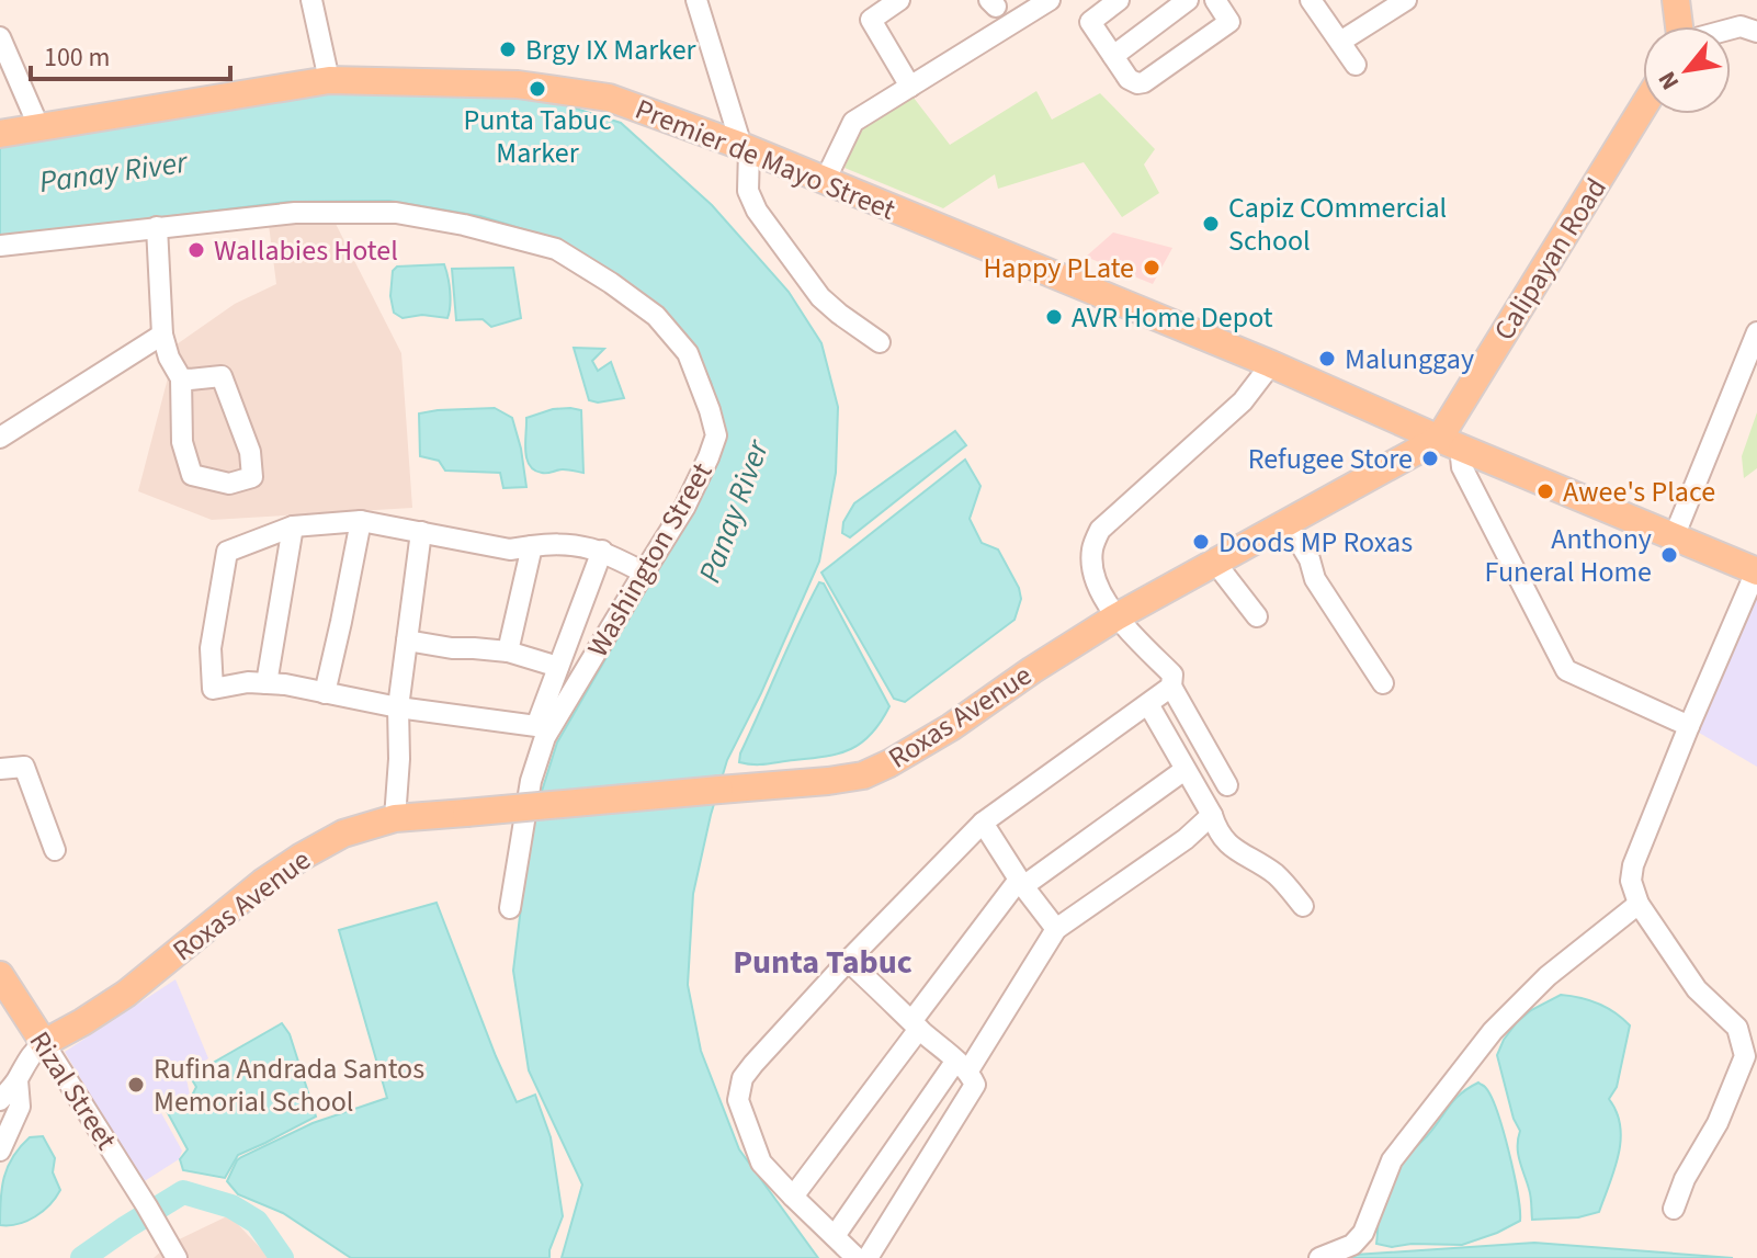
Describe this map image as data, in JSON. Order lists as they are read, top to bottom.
{
  "streets": {
    "main road": [
      "Premier de Mayo Street",
      "Calipayan Road",
      "Roxas Avenue",
      "Rizal Street"
    ],
    "street": ["Washington Street"]
  },
  "crossings": [
    ["Premier de Mayo Street", "Calipayan Road"],
    ["Premier de Mayo Street", "Roxas Avenue"],
    ["Calipayan Road", "Roxas Avenue"],
    ["Roxas Avenue", "Rizal Street"]
  ],
  "districts": ["Punta Tabuc"],
  "water": ["Panay River"],
  "places": [
    "Brgy IX Marker",
    "Punta Tabuc Marker",
    "Capiz COmmercial School",
    "Wallabies Hotel",
    "Happy PLate",
    "AVR Home Depot",
    "Malunggay",
    "Refugee Store",
    "Awee's Place",
    "Doods MP Roxas",
    "Anthony Funeral Home",
    "Rufina Andrada Santos Memorial School"
  ],
  "scale_bar": "100 m",
  "north": "bottom left"
}
